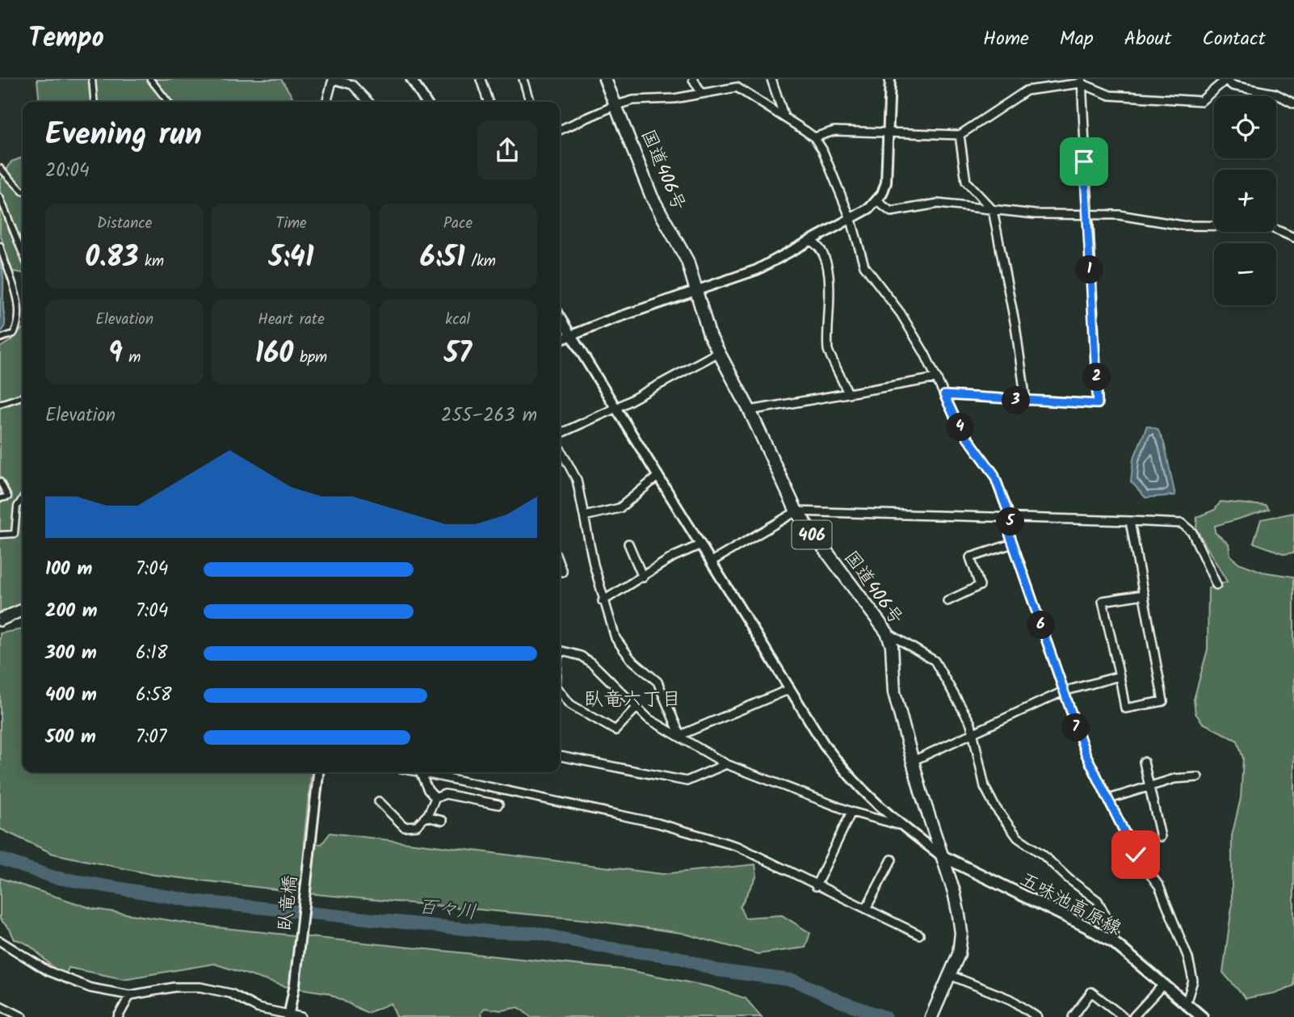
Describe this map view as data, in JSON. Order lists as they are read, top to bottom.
{
  "streets": {
    "highway": ["国道406号", "406"],
    "main road": ["五味池高原線"],
    "street": ["臥竜橋"]
  },
  "crossings": [
    ["国道406号", "五味池高原線"]
  ],
  "districts": ["臥竜六丁目"],
  "water": ["百々川"],
  "page": {
    "header": "Tempo",
    "nav": [
      "Home",
      "Map",
      "About",
      "Contact"
    ],
    "map_buttons": ["+", "−"],
    "heading": ["Evening run", "20:04"],
    "stats": [
      ["Distance", "0.83 km"],
      ["Time", "5:41"],
      ["Pace", "6:51 /km"],
      ["Elevation", "9 m"],
      ["Heart rate", "160 bpm"],
      ["kcal", "57"]
    ],
    "pins": [
      "1",
      "2",
      "3",
      "4",
      "5",
      "6",
      "7"
    ],
    "chart": ["Elevation", "255–263 m"],
    "list": [
      {
        "name": "100 m",
        "note": "7:04"
      },
      {
        "name": "200 m",
        "note": "7:04"
      },
      {
        "name": "300 m",
        "note": "6:18"
      },
      {
        "name": "400 m",
        "note": "6:58"
      },
      {
        "name": "500 m",
        "note": "7:07"
      }
    ]
  }
}
